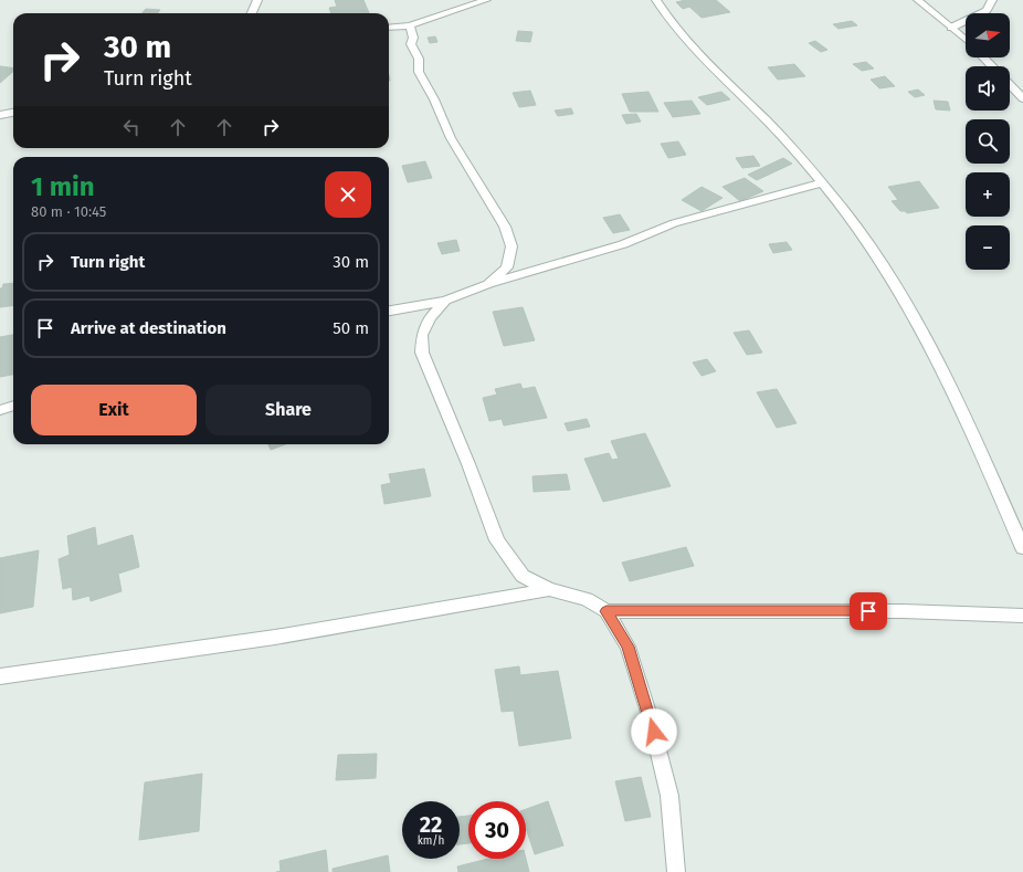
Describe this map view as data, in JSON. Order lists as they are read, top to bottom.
{
  "north": "right",
  "page": {
    "map_buttons": ["+", "−"],
    "turn": ["30 m", "Turn right"],
    "heading": ["1 min", "80 m · 10:45"],
    "list": [
      {
        "name": "Turn right",
        "value": "30 m"
      },
      {
        "name": "Arrive at destination",
        "value": "50 m"
      }
    ],
    "buttons": ["Exit", "Share"],
    "speed": "22 km/h",
    "limit": "30"
  }
}
